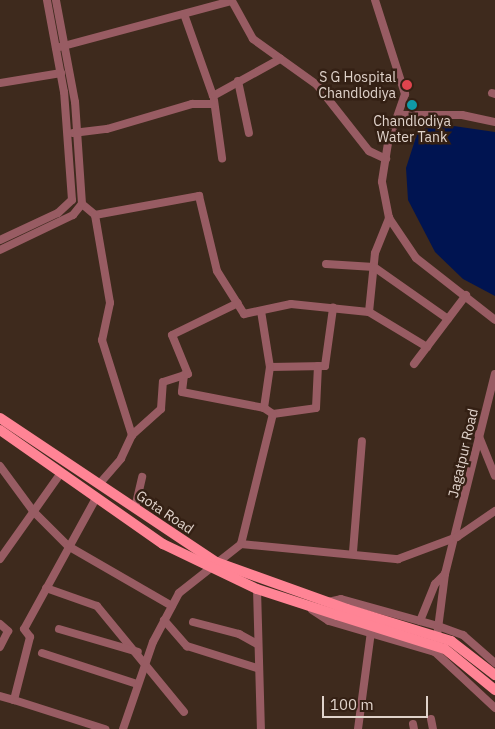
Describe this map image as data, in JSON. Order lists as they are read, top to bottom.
{
  "streets": {
    "main road": ["Gota Road"],
    "street": ["Jagatpur Road"]
  },
  "places": ["S G Hospital Chandlodiya", "Chandlodiya Water Tank"],
  "scale_bar": "100 m"
}
